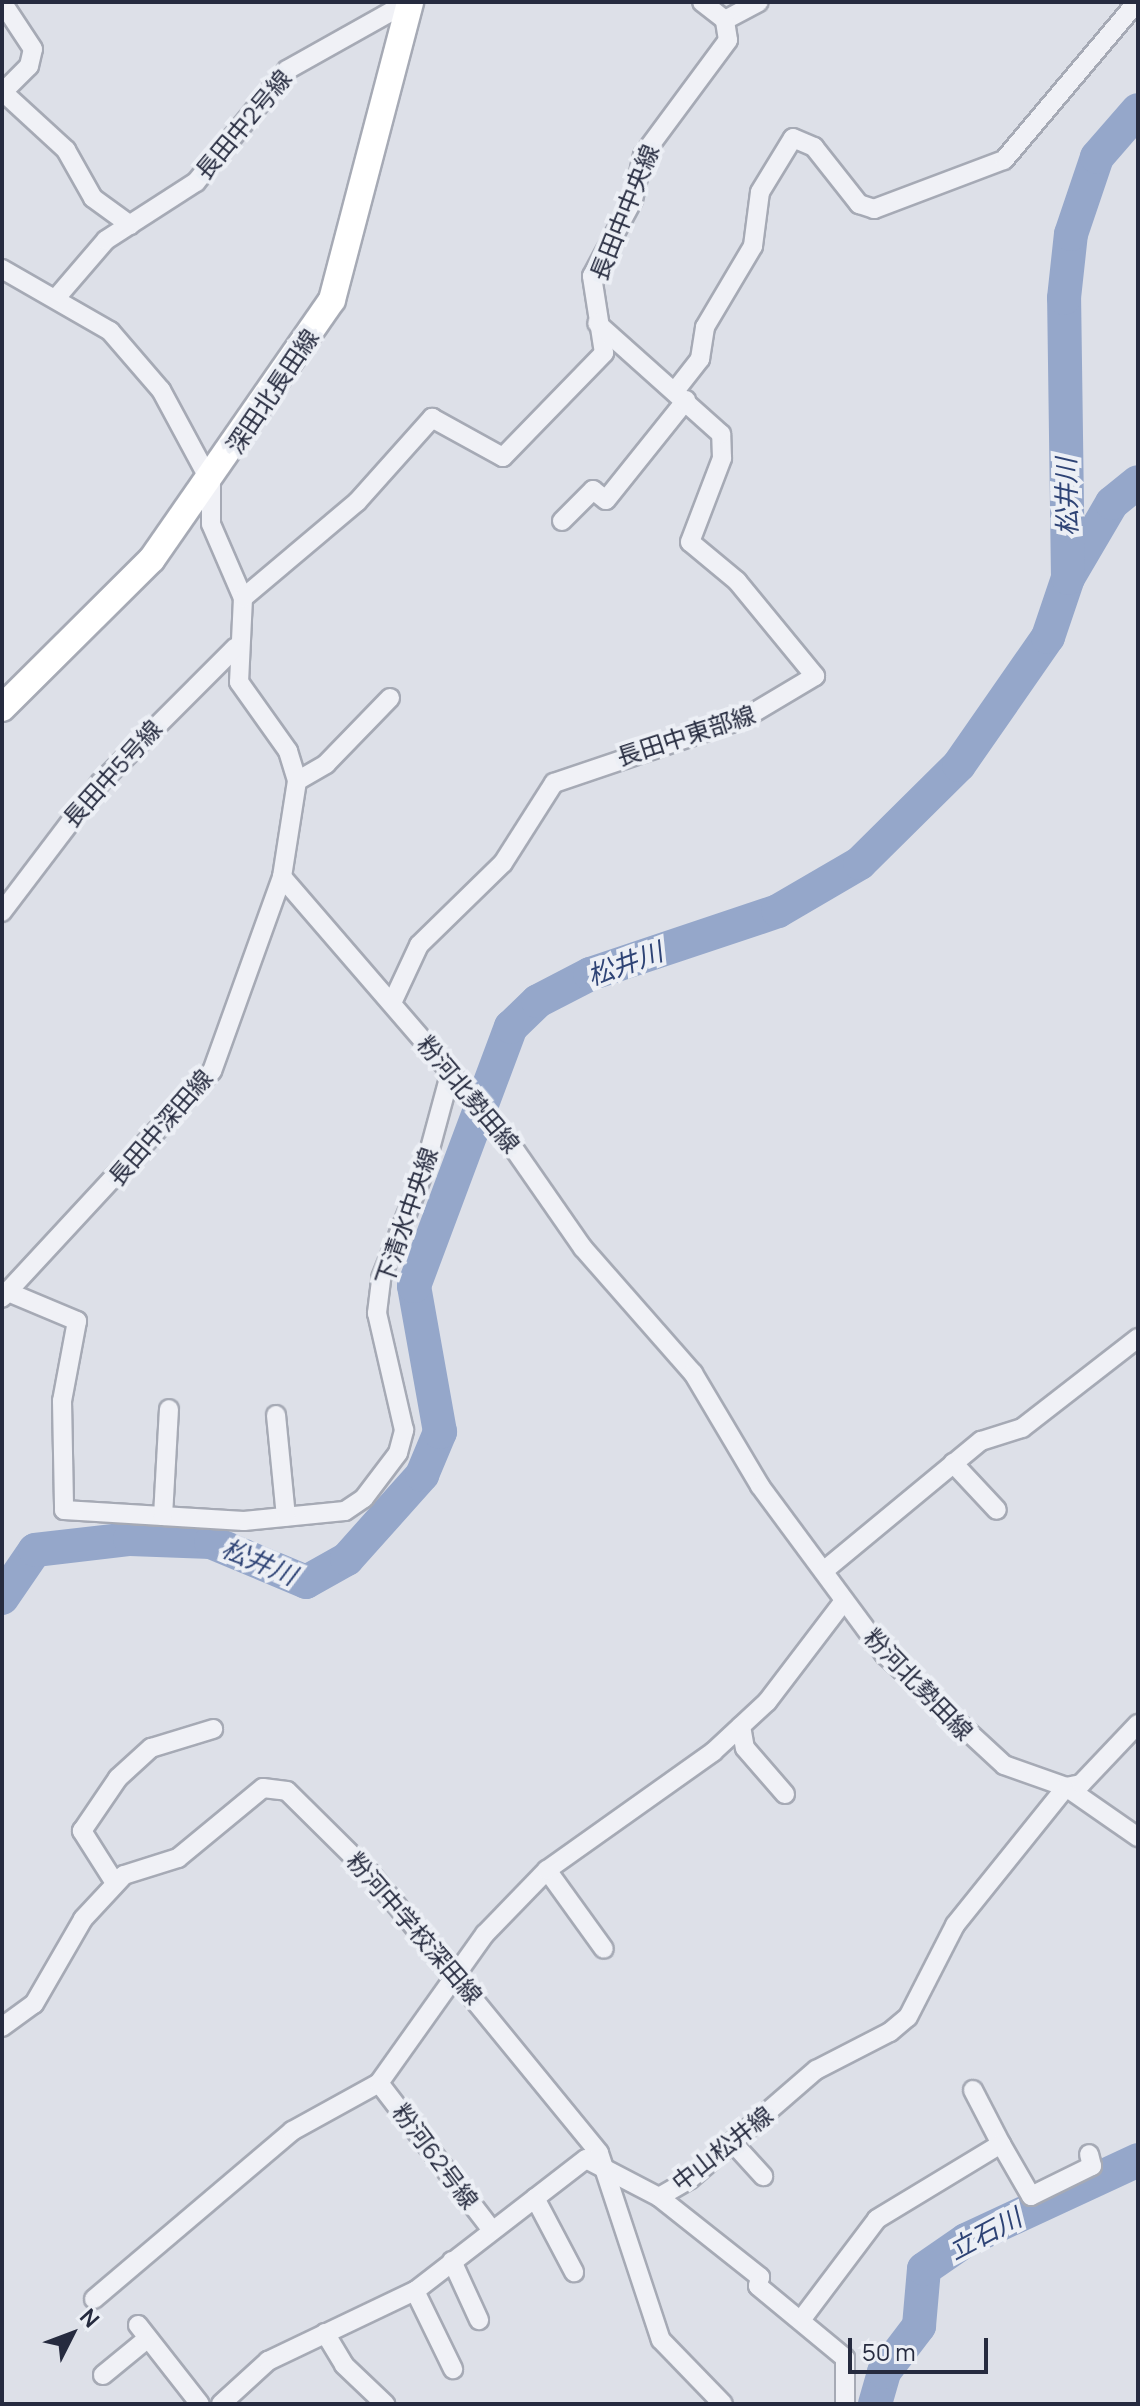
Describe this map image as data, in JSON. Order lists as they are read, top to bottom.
{
  "streets": {
    "street": [
      "長田中2号線",
      "長田中中央線",
      "深田北長田線",
      "長田中東部線",
      "長田中5号線",
      "粉河北勢田線",
      "長田中深田線",
      "下清水中央線",
      "粉河中学校深田線",
      "中山松井線",
      "粉河62号線"
    ]
  },
  "crossings": [
    ["長田中2号線", "深田北長田線"],
    ["長田中中央線", "長田中東部線"],
    ["長田中東部線", "粉河北勢田線"],
    ["粉河北勢田線", "長田中深田線"],
    ["粉河北勢田線", "下清水中央線"],
    ["粉河北勢田線", "中山松井線"],
    ["長田中深田線", "下清水中央線"],
    ["粉河中学校深田線", "中山松井線"],
    ["中山松井線", "粉河62号線"]
  ],
  "water": ["松井川", "立石川"],
  "scale_bar": "50 m",
  "north": "top right"
}
